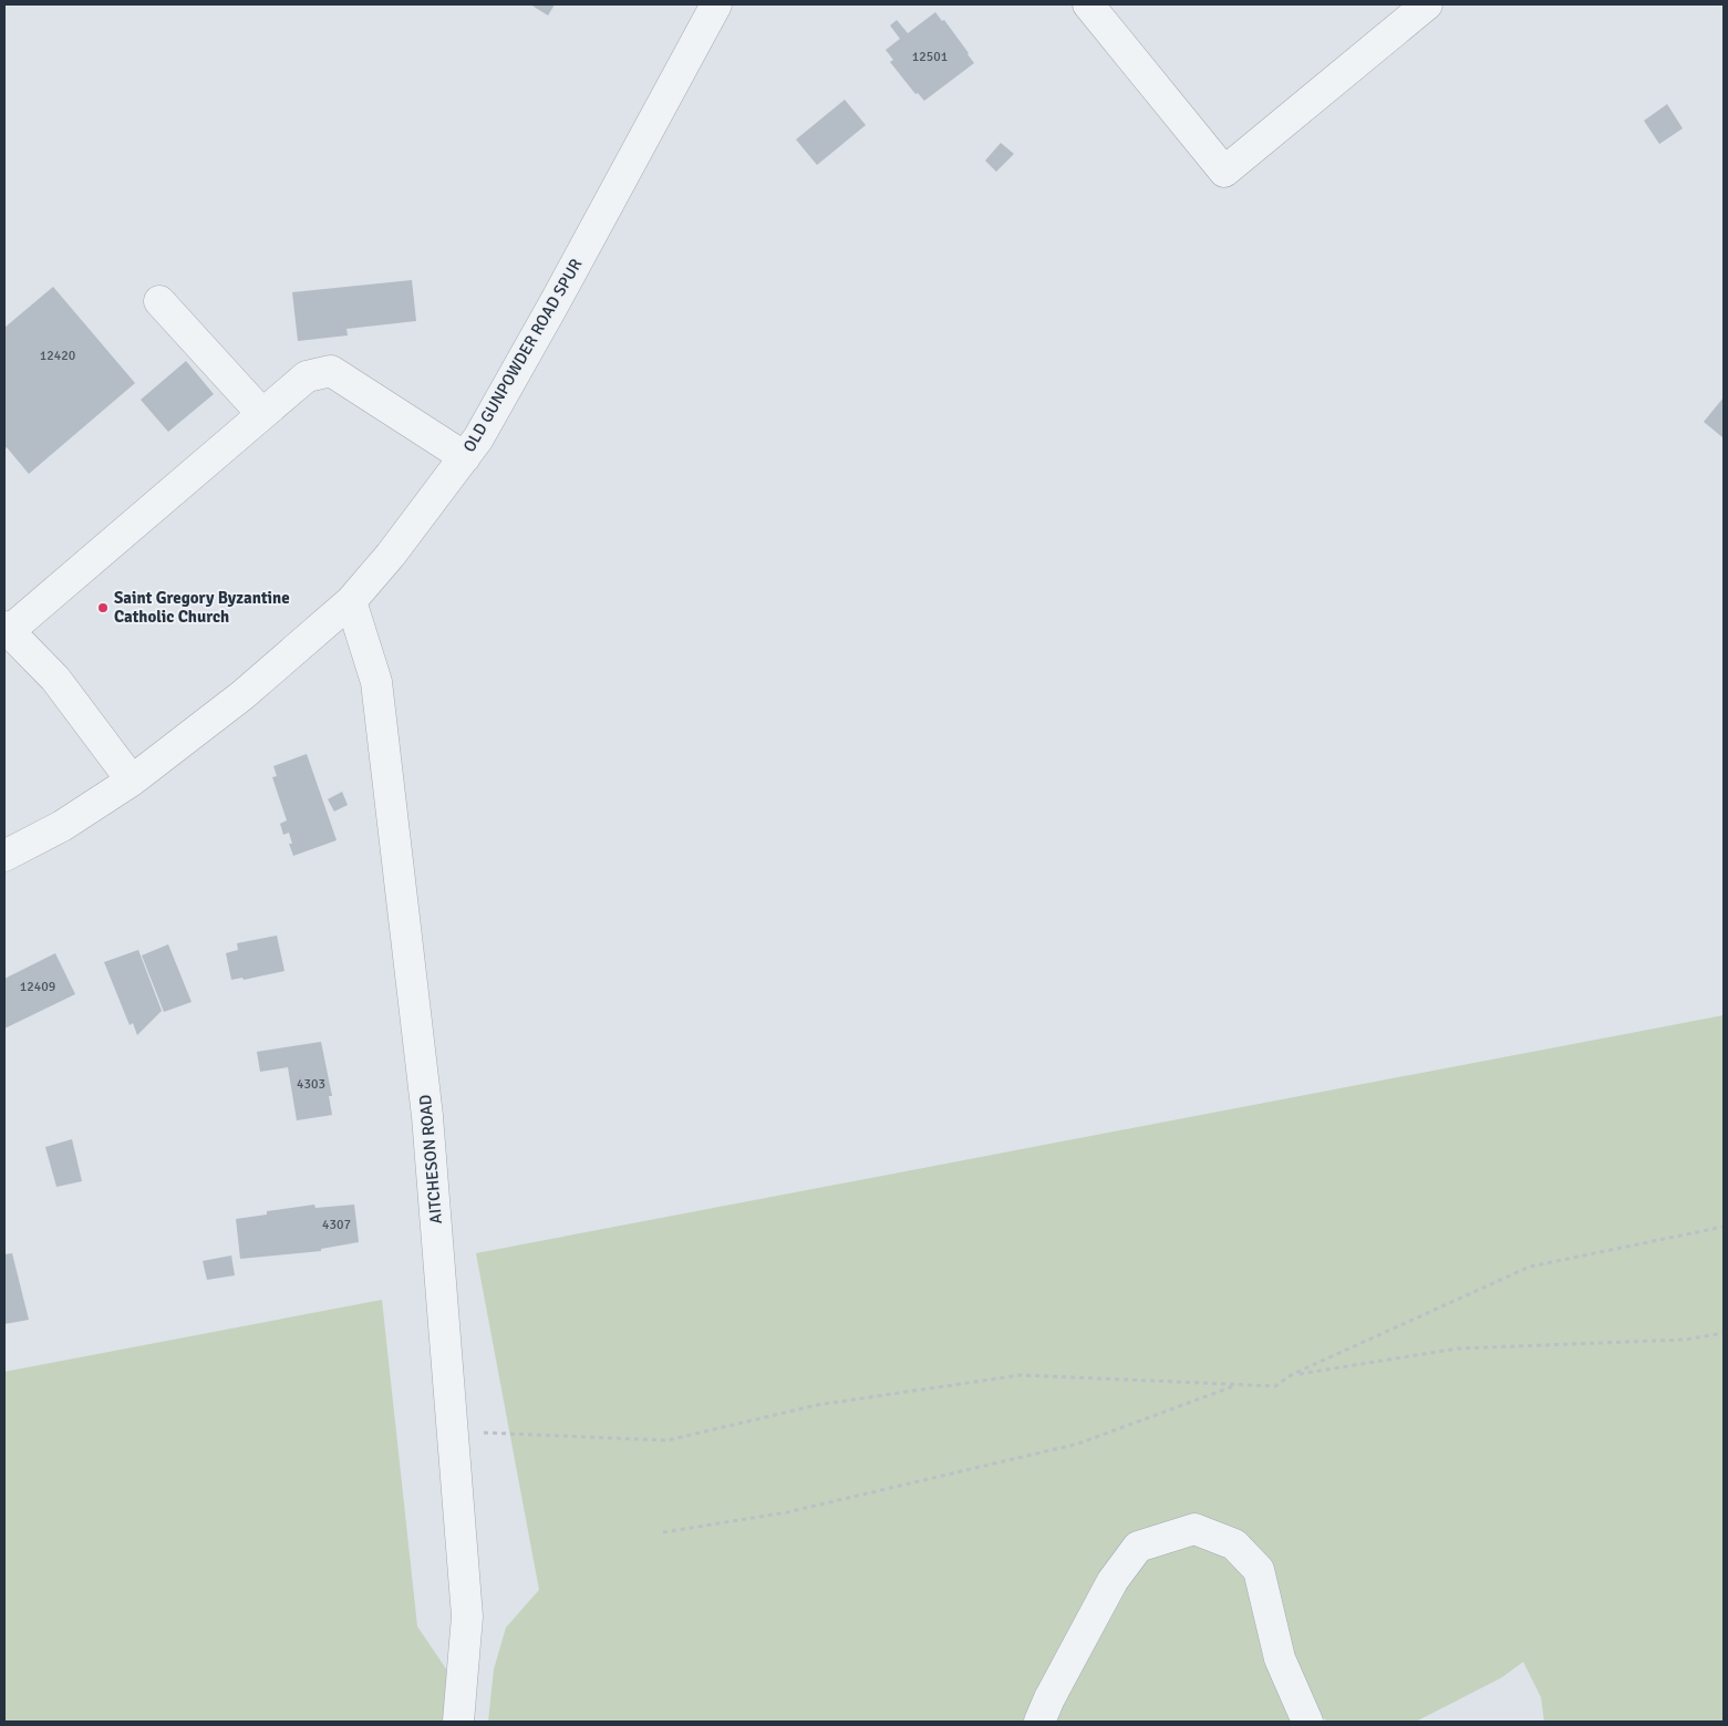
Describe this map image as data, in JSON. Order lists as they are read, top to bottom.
{
  "streets": {
    "street": ["OLD GUNPOWDER ROAD SPUR", "AITCHESON ROAD"]
  },
  "crossings": [
    ["OLD GUNPOWDER ROAD SPUR", "AITCHESON ROAD"]
  ],
  "places": ["Saint Gregory Byzantine Catholic Church"],
  "house_numbers": [
    "12501",
    "12420",
    "12409",
    "4303",
    "4307"
  ]
}
